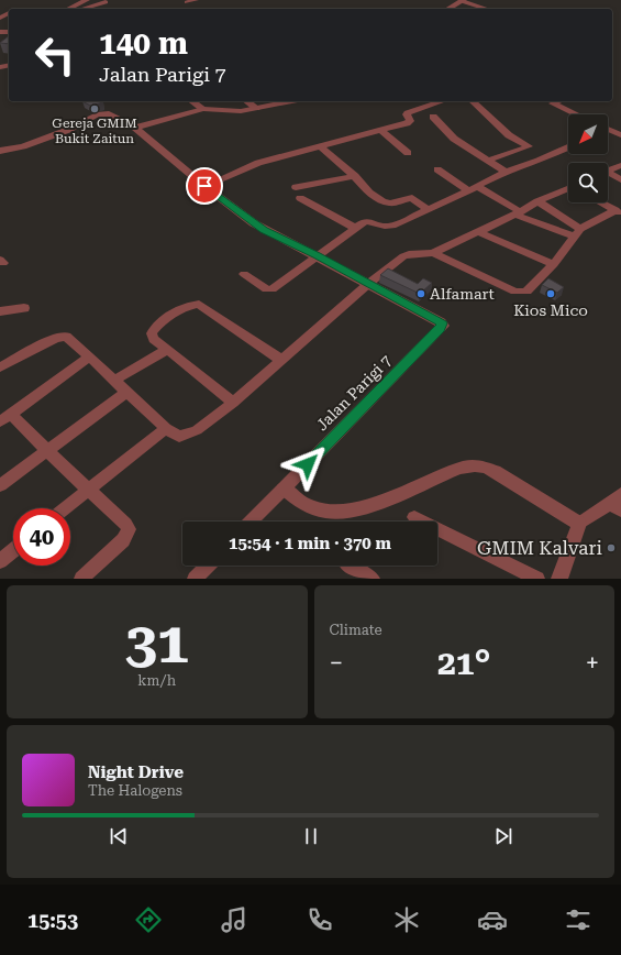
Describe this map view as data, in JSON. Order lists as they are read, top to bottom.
{
  "streets": {
    "street": ["Jalan Parigi 7"]
  },
  "places": [
    "Gereja GMIM Bukit Zaitun",
    "Alfamart",
    "Kios Mico",
    "GMIM Kalvari"
  ],
  "north": "bottom left",
  "page": {
    "turn": ["140 m", "Jalan Parigi 7"],
    "limit": "40",
    "trip": "15:54 · 1 min · 370 m",
    "tile": [
      ["31", "km/h"],
      "Climate"
    ],
    "heat": ["−", "21°", "+"],
    "song": ["Night Drive", "The Halogens"],
    "tabs": "15:53"
  }
}
